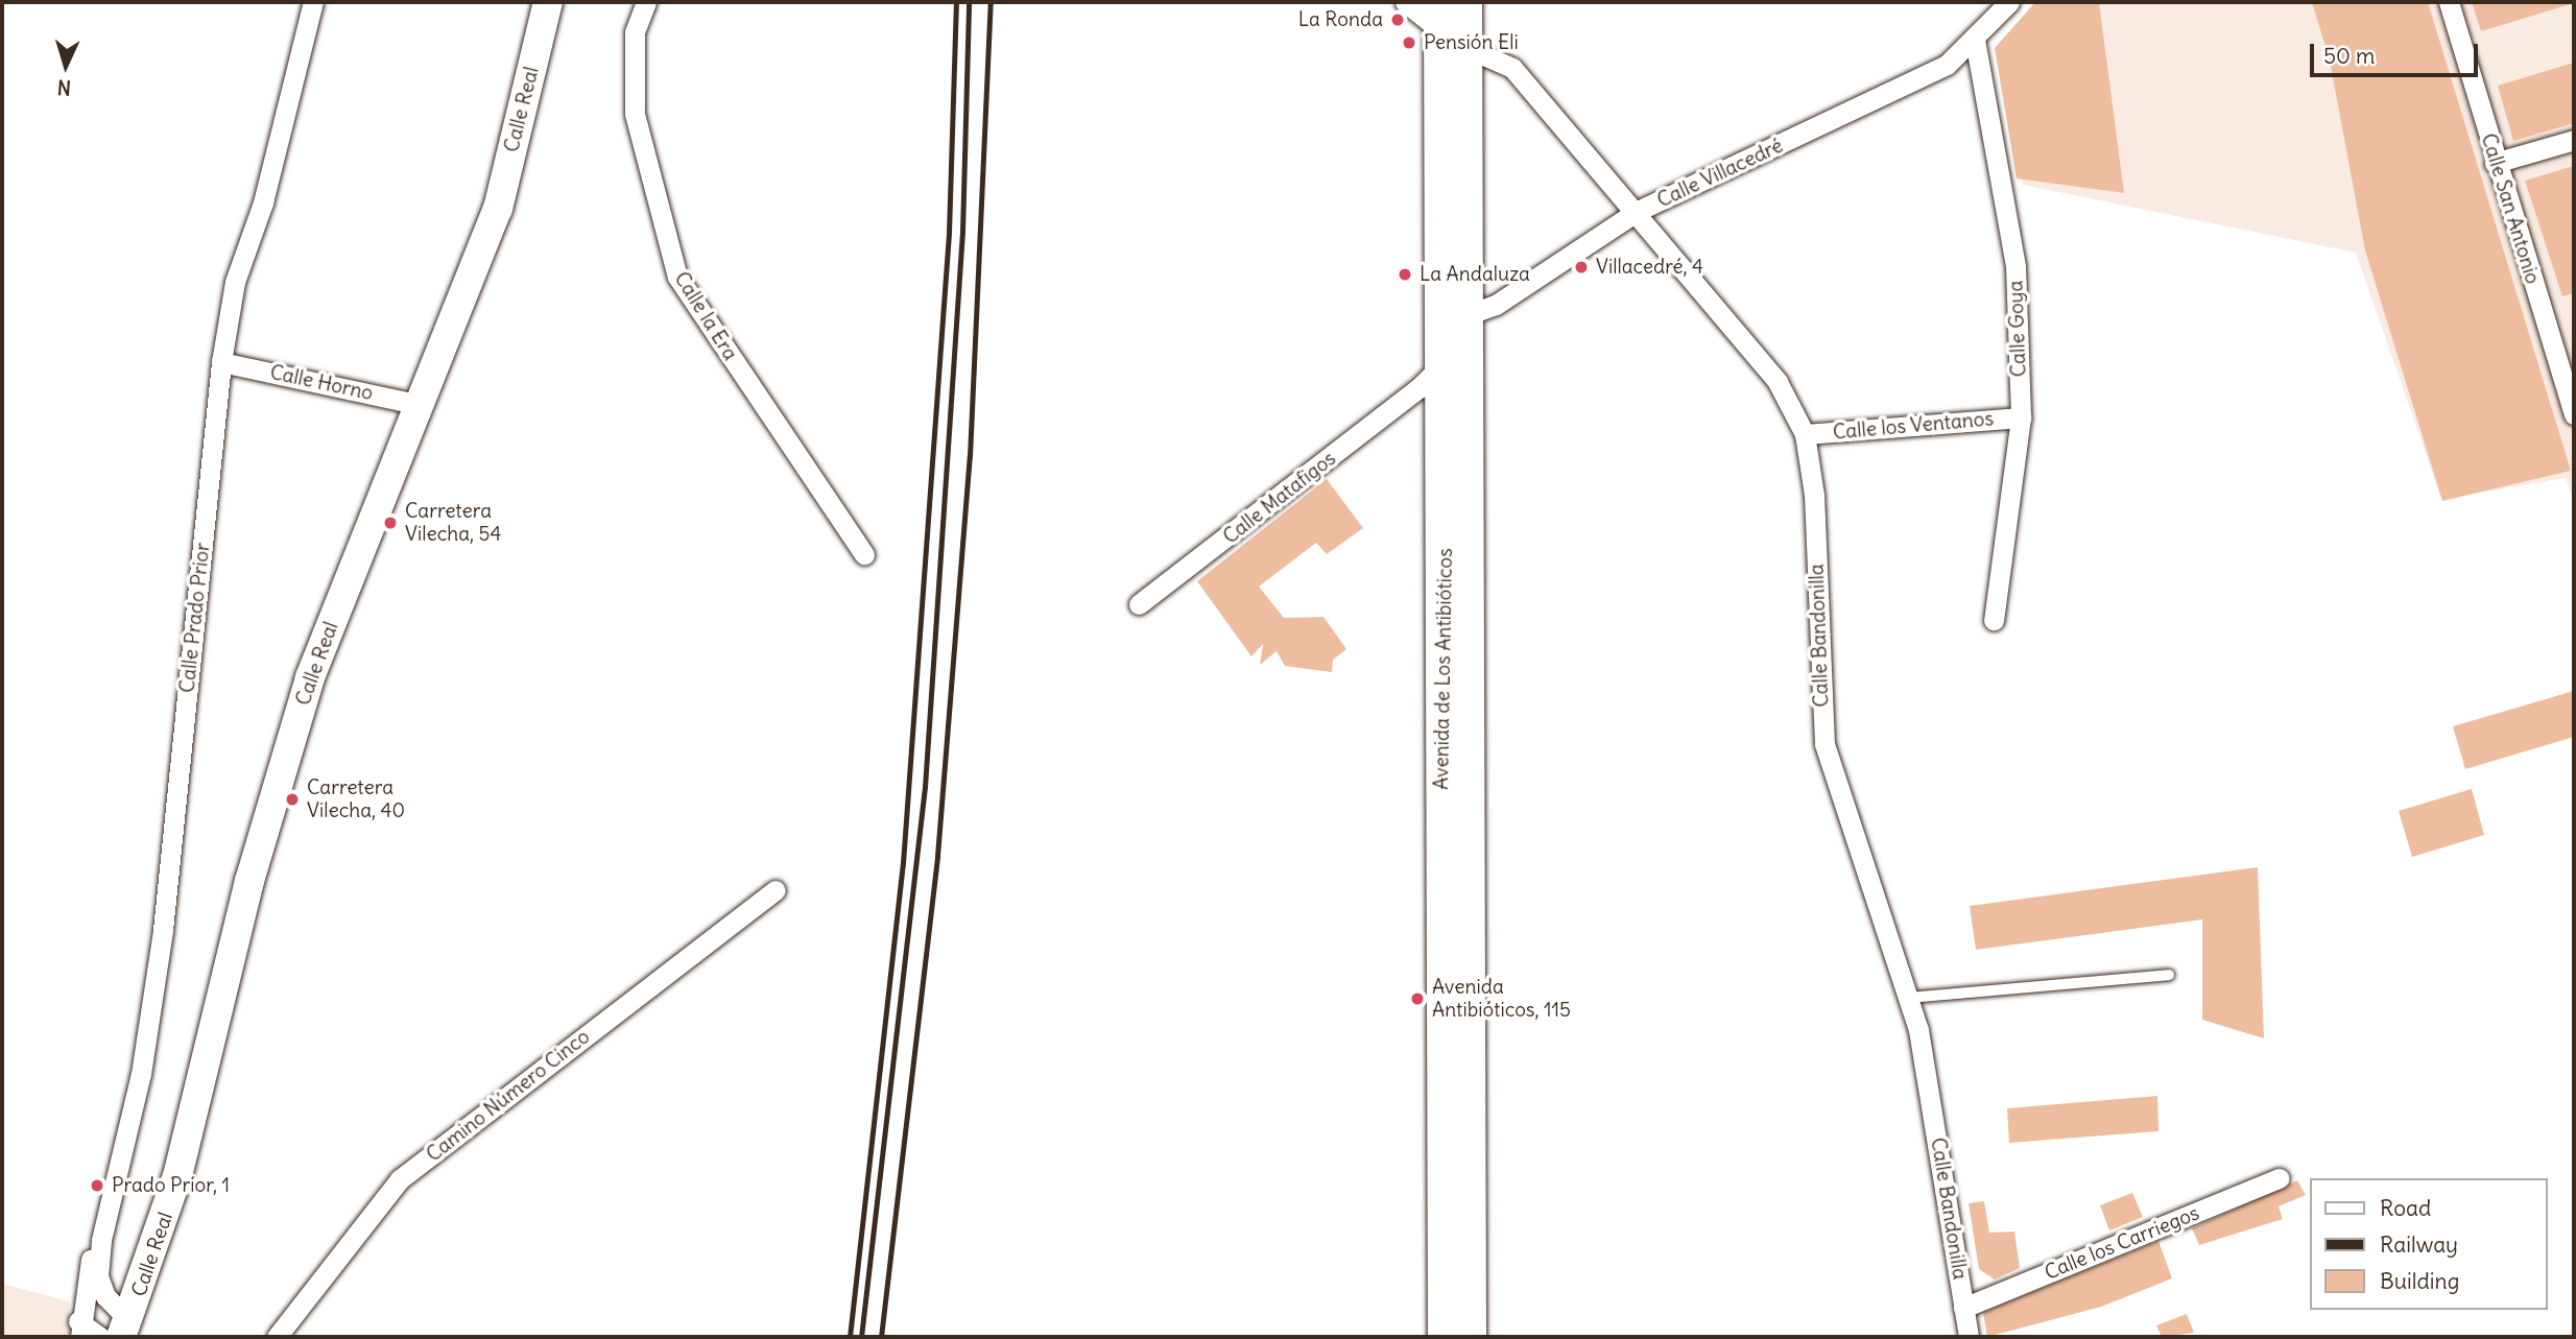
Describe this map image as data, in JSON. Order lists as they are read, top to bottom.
{
  "streets": {
    "main road": ["Avenida de Los Antibióticos"],
    "street": [
      "Calle Real",
      "Calle Villacedré",
      "Calle San Antonio",
      "Calle la Era",
      "Calle Goya",
      "Calle Horno",
      "Calle los Ventanos",
      "Calle Matafigos",
      "Calle Prado Prior",
      "Calle Bandonilla",
      "Camino Número Cinco",
      "Calle los Carriegos"
    ]
  },
  "crossings": [
    ["Calle Real", "Calle Horno"],
    ["Calle Real", "Calle Prado Prior"],
    ["Calle Villacedré", "Calle Goya"],
    ["Calle Villacedré", "Calle Bandonilla"],
    ["Calle Villacedré", "Avenida de Los Antibióticos"],
    ["Calle Goya", "Calle los Ventanos"],
    ["Calle Horno", "Calle Prado Prior"],
    ["Calle los Ventanos", "Calle Bandonilla"],
    ["Calle Matafigos", "Avenida de Los Antibióticos"],
    ["Calle Bandonilla", "Avenida de Los Antibióticos"],
    ["Calle Bandonilla", "Calle los Carriegos"]
  ],
  "places": [
    "La Ronda",
    "Pensión Eli",
    "Villacedré, 4",
    "La Andaluza",
    "Carretera Vilecha, 54",
    "Carretera Vilecha, 40",
    "Avenida Antibióticos, 115",
    "Prado Prior, 1"
  ],
  "legend": ["Road", "Railway", "Building"],
  "scale_bar": "50 m",
  "north": "bottom"
}
